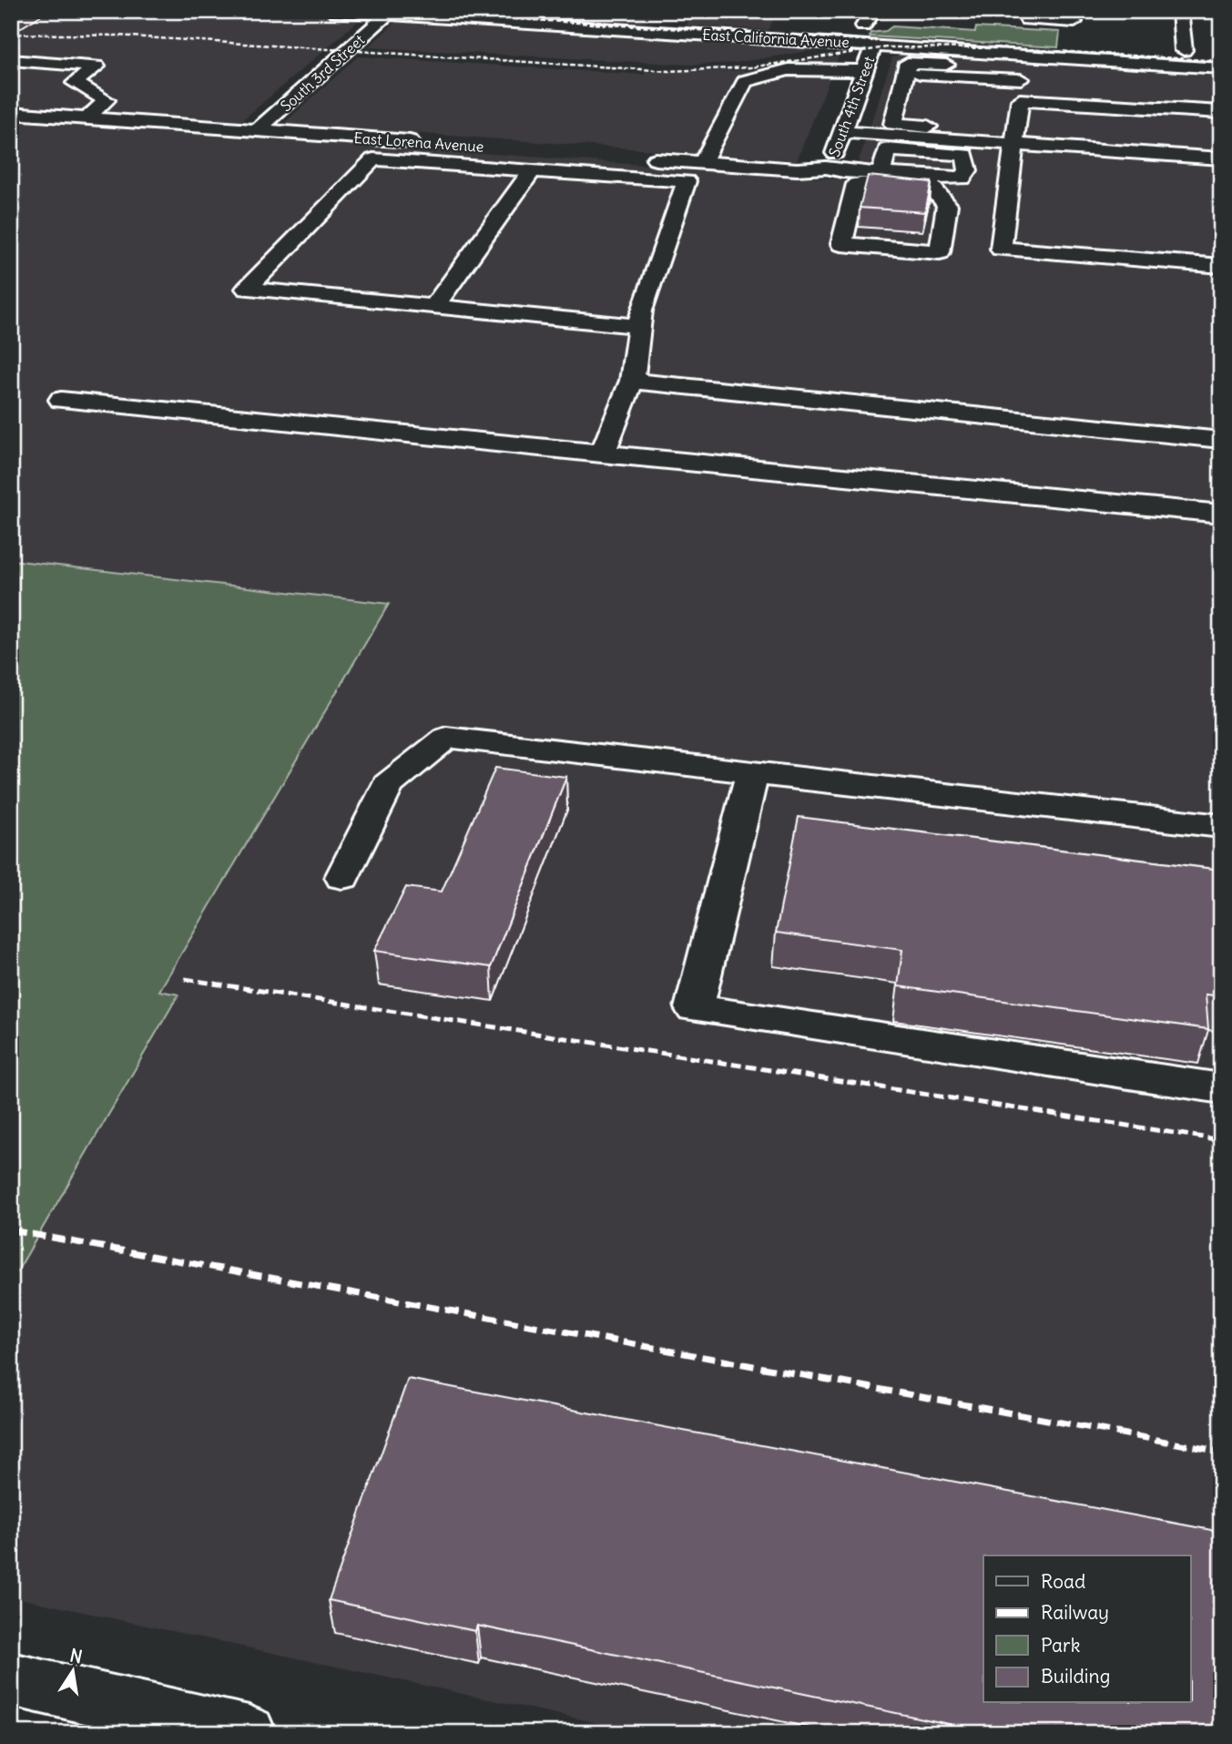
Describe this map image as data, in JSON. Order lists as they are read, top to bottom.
{
  "streets": {
    "street": [
      "East California Avenue",
      "South 3rd Street",
      "South 4th Street",
      "East Lorena Avenue"
    ]
  },
  "crossings": [
    ["East California Avenue", "South 3rd Street"],
    ["East California Avenue", "South 4th Street"],
    ["South 3rd Street", "East Lorena Avenue"]
  ],
  "legend": [
    "Road",
    "Railway",
    "Park",
    "Building"
  ],
  "north": "top"
}
